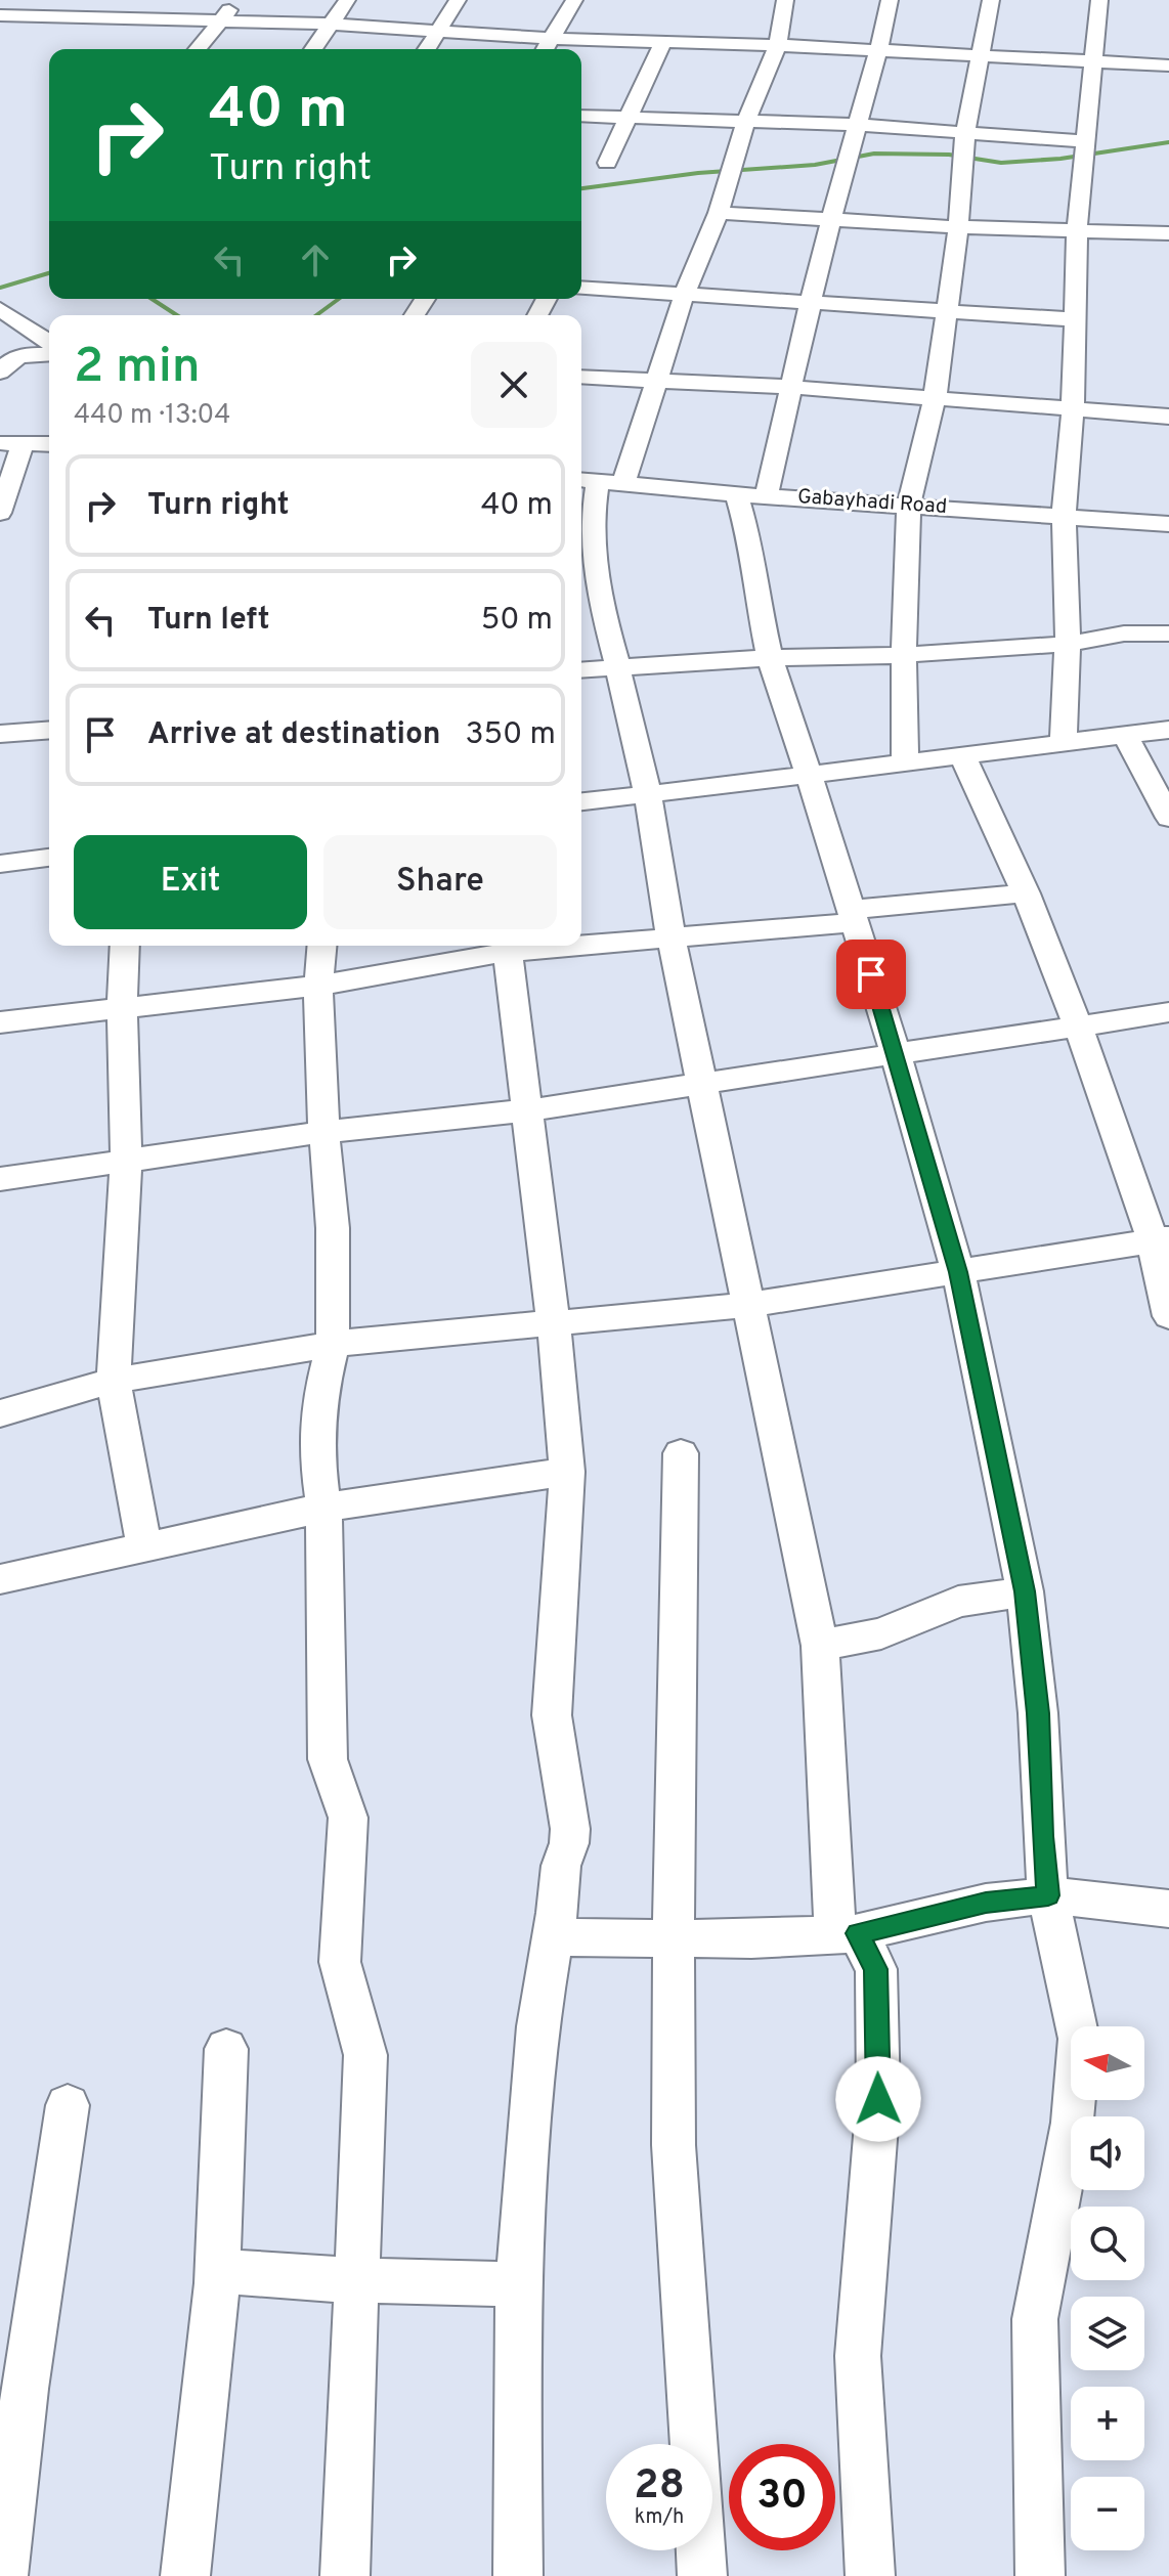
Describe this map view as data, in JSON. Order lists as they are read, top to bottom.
{
  "streets": {
    "street": ["Gabayhadi Road"]
  },
  "north": "left",
  "page": {
    "turn": ["40 m", "Turn right"],
    "heading": ["2 min", "440 m · 13:04"],
    "list": [
      {
        "name": "Turn right",
        "value": "40 m"
      },
      {
        "name": "Turn left",
        "value": "50 m"
      },
      {
        "name": "Arrive at destination",
        "value": "350 m"
      }
    ],
    "buttons": ["Exit", "Share"],
    "map_buttons": ["+", "−"],
    "speed": "28 km/h",
    "limit": "30"
  }
}
